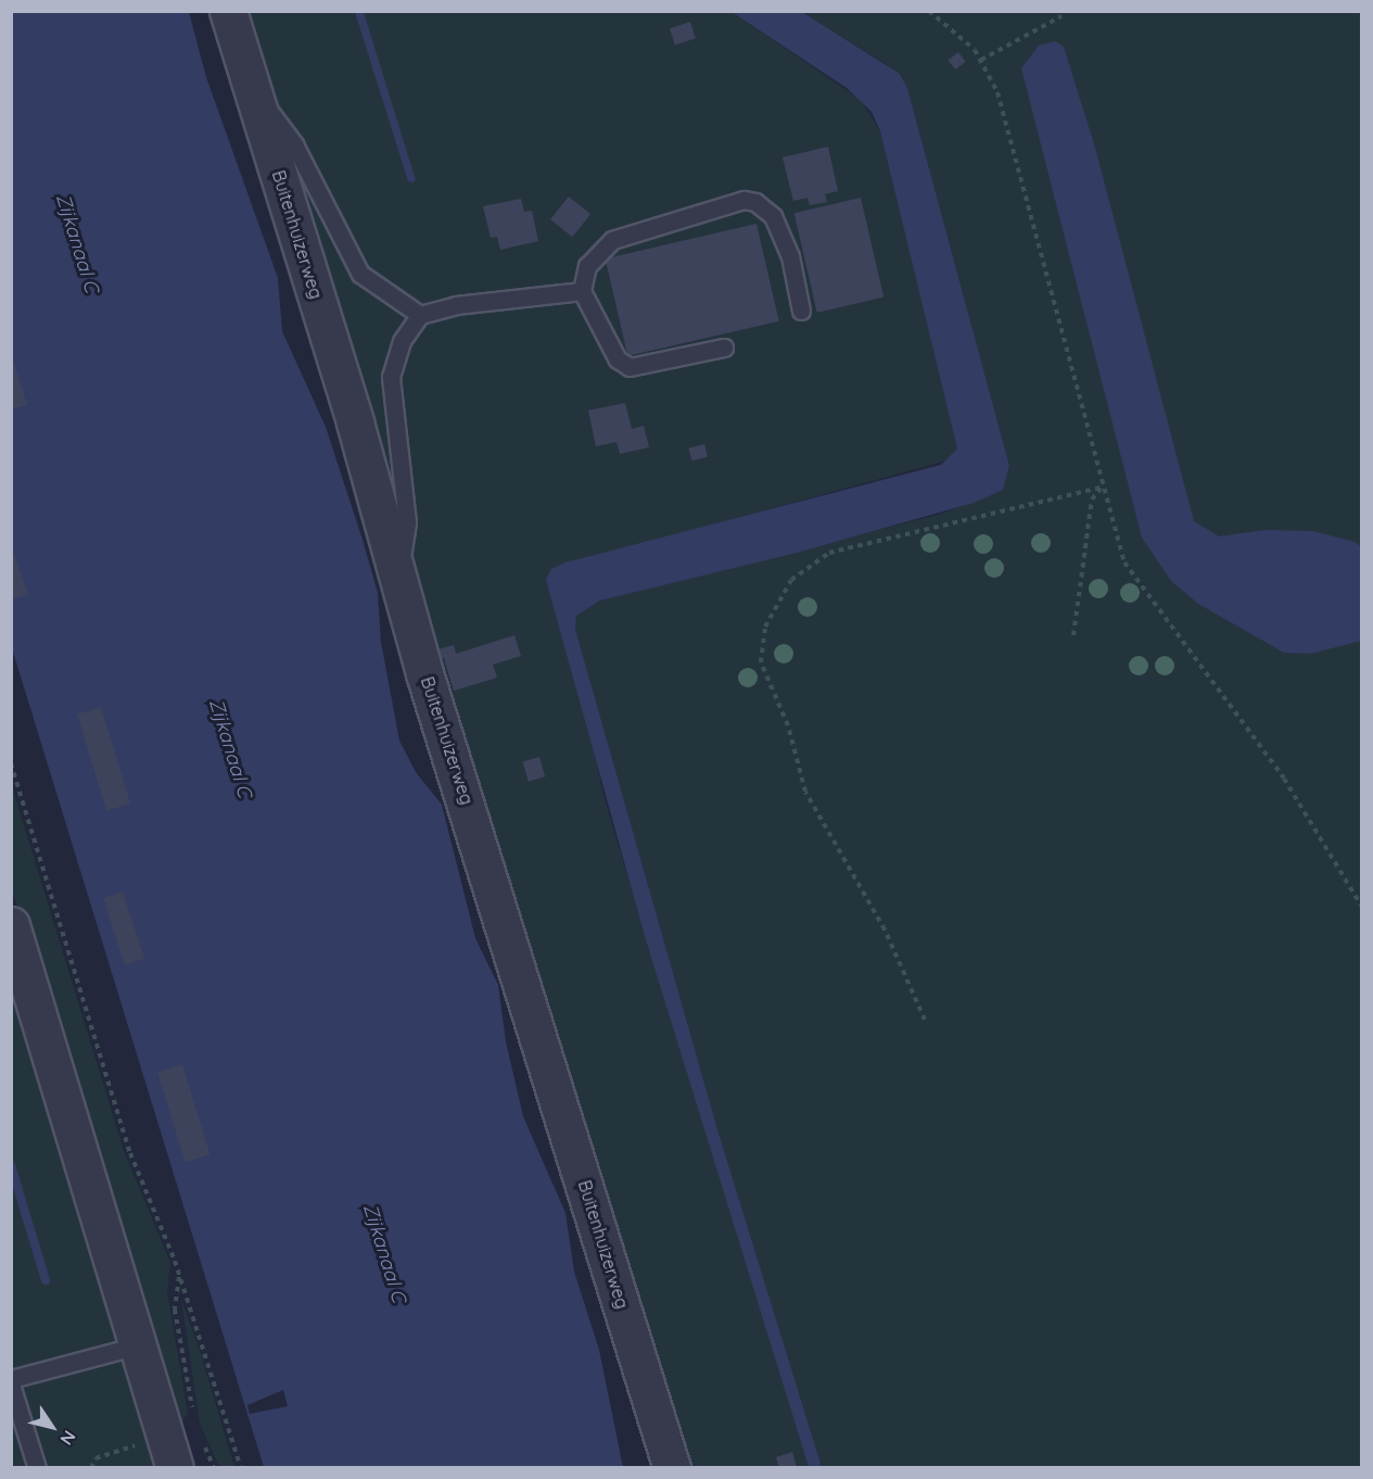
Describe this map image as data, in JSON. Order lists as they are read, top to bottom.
{
  "streets": {
    "street": ["Buitenhuizerweg"]
  },
  "water": ["Zijkanaal C"],
  "north": "bottom right"
}
